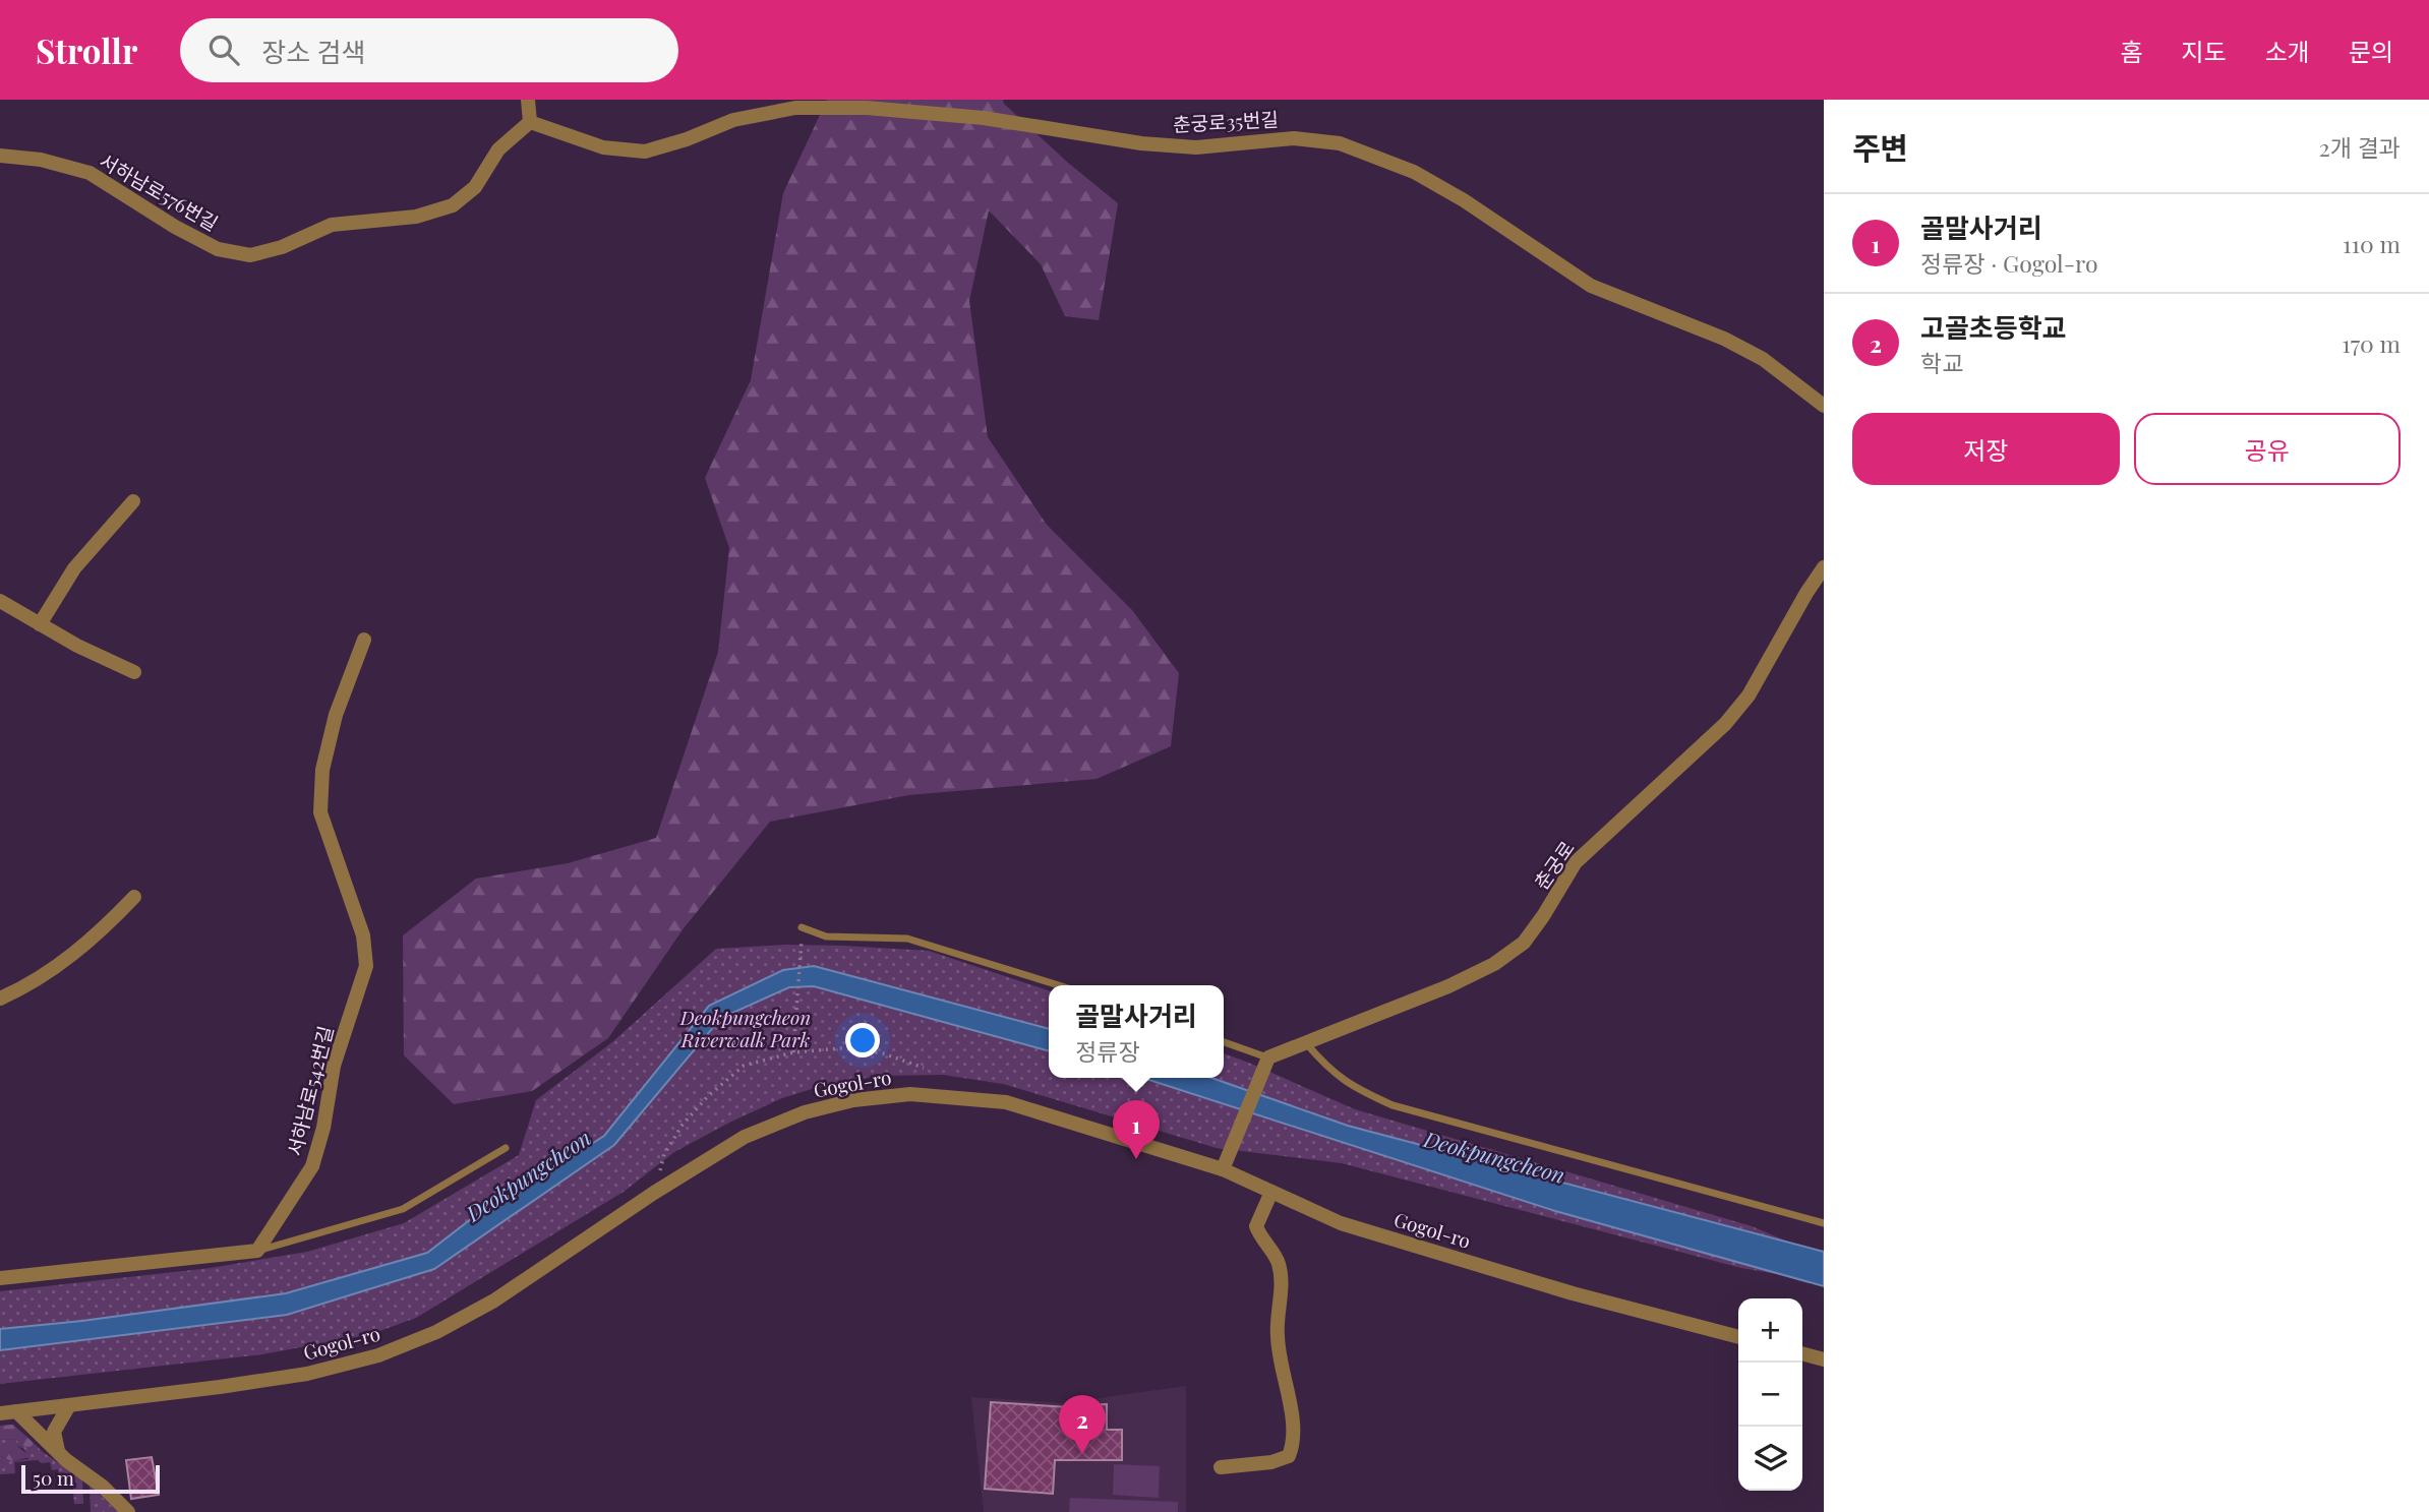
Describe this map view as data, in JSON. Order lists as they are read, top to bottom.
{
  "streets": {
    "street": [
      "춘궁로35번길",
      "서하남로576번길",
      "춘궁로",
      "Gogol-ro",
      "서하남로542번길"
    ]
  },
  "crossings": [
    ["춘궁로35번길", "서하남로576번길"]
  ],
  "water": ["Deokpungcheon"],
  "parks": ["Deokpungcheon Riverwalk Park"],
  "scale_bar": "50 m",
  "page": {
    "header": "Strollr",
    "search": "장소 검색",
    "nav": [
      "홈",
      "지도",
      "소개",
      "문의"
    ],
    "heading": ["주변", "2개 결과"],
    "list": [
      {
        "mark": "1",
        "name": "골말사거리",
        "note": "정류장 · Gogol-ro",
        "value": "110 m"
      },
      {
        "mark": "2",
        "name": "고골초등학교",
        "note": "학교",
        "value": "170 m"
      }
    ],
    "buttons": ["저장", "공유"],
    "popup": ["골말사거리", "정류장"],
    "pins": ["1", "2"],
    "map_buttons": ["+", "−"],
    "scale": "50 m"
  }
}
